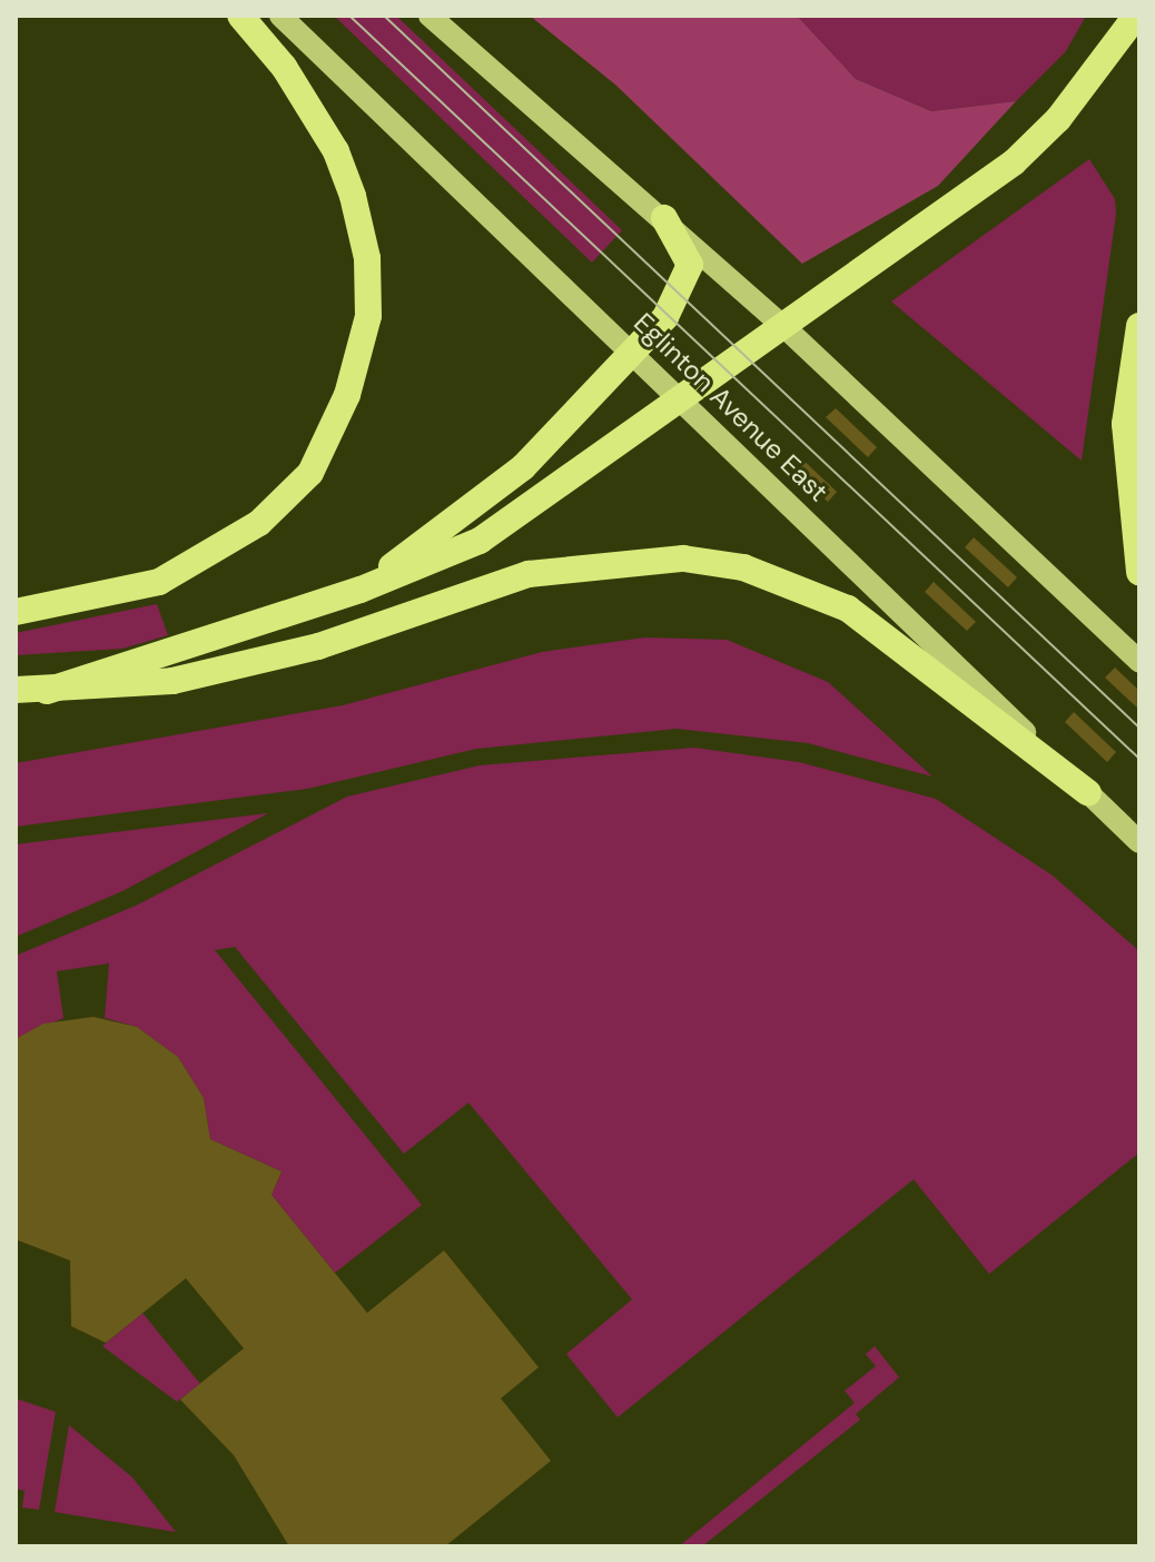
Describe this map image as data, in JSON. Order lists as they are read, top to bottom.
{
  "streets": {
    "main road": ["Eglinton Avenue East"]
  }
}
